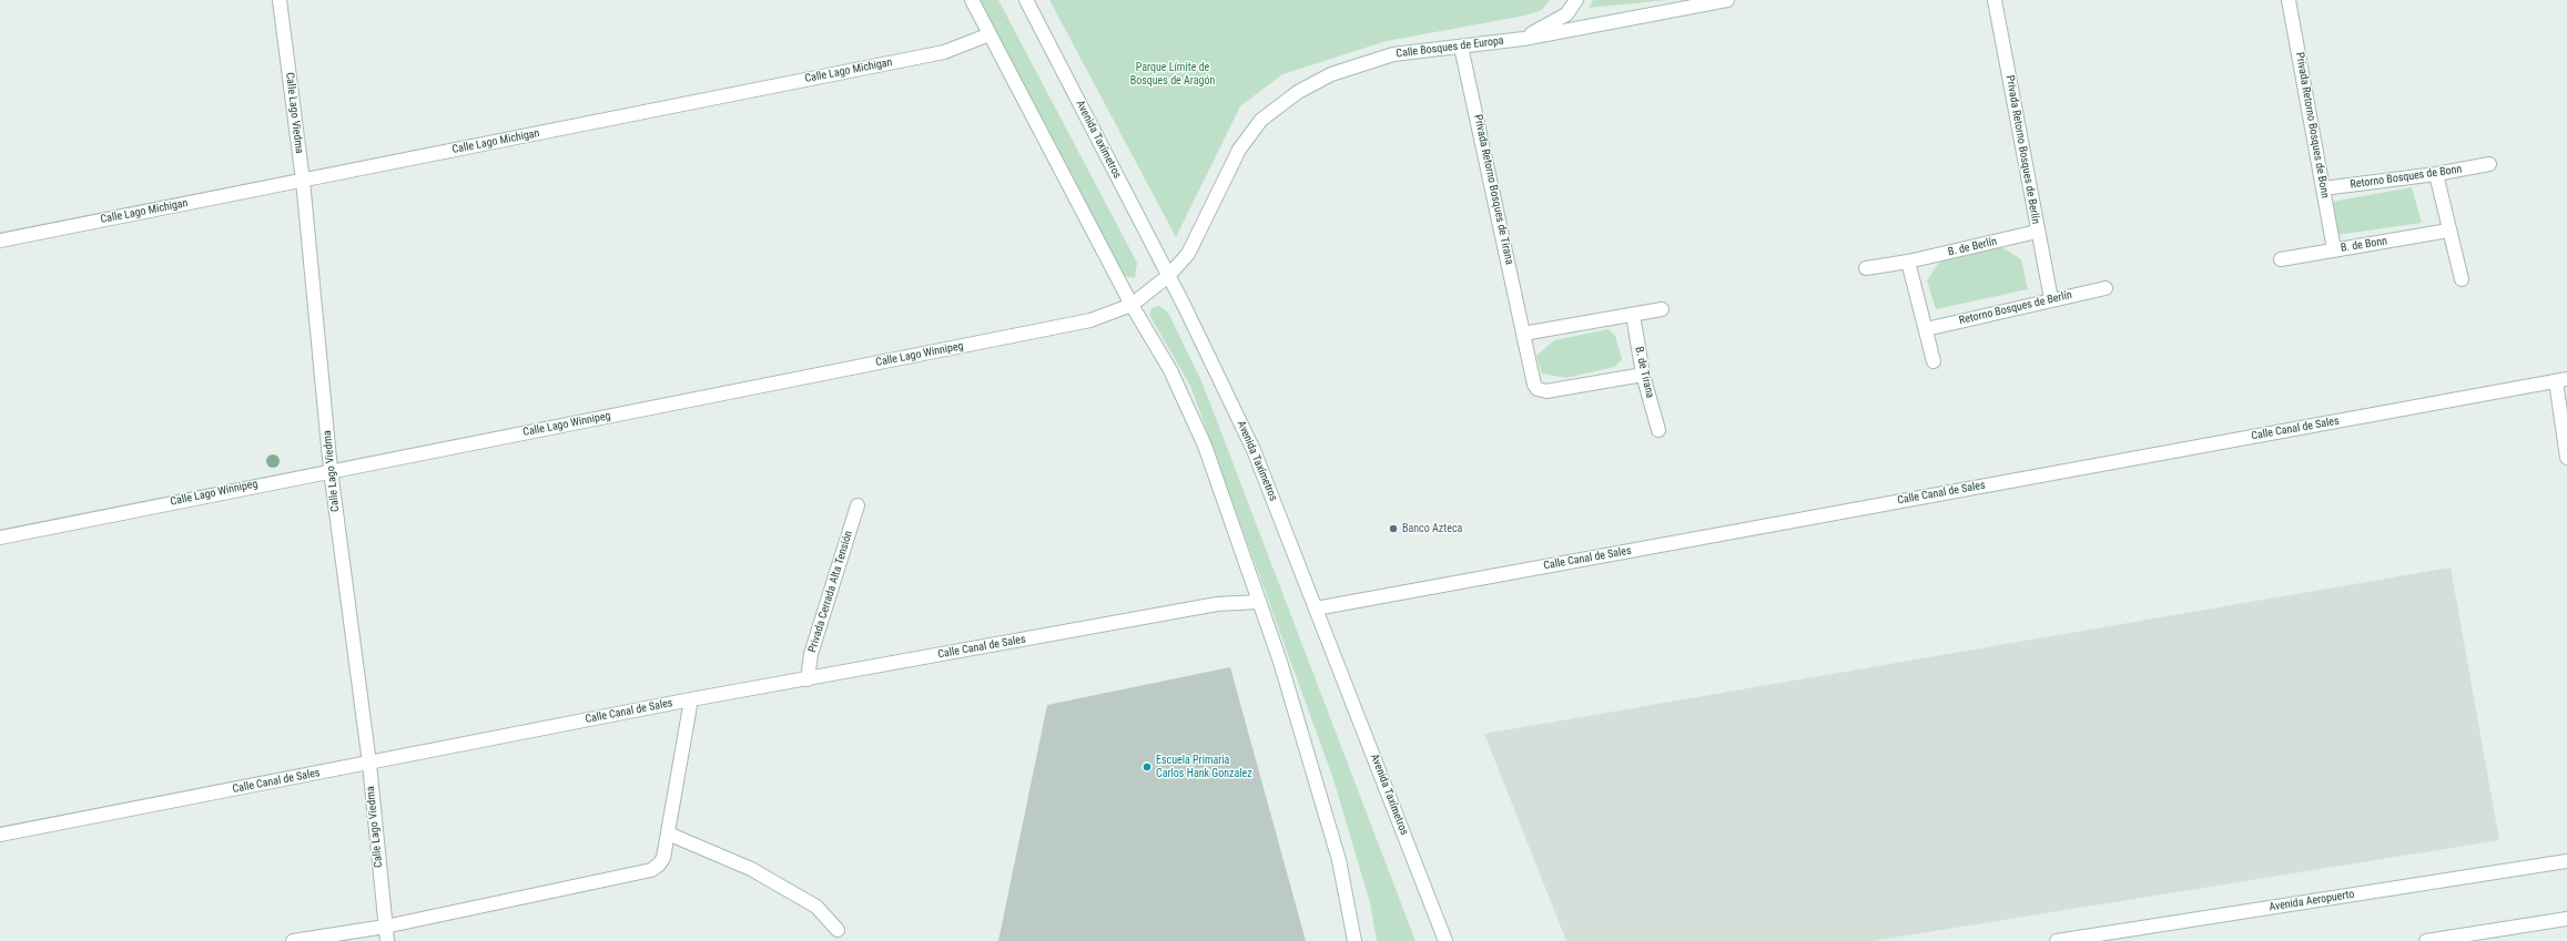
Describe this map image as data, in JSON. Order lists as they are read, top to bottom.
{
  "streets": {
    "street": [
      "Calle Bosques de Europa",
      "Calle Lago Michigan",
      "Calle Lago Viedma",
      "Privada Retorno Bosques de Bonn",
      "Avenida Taxímetros",
      "Privada Retorno Bosques de Berlín",
      "Retorno Bosques de Bonn",
      "Privada Retorno Bosques de Tirana",
      "B. de Bonn",
      "B. de Berlín",
      "Retorno Bosques de Berlín",
      "Calle Lago Winnipeg",
      "B. de Tirana",
      "Calle Canal de Sales",
      "Privada Cerrada Alta Tensión",
      "Avenida Aeropuerto"
    ]
  },
  "crossings": [
    ["Calle Bosques de Europa", "Avenida Taxímetros"],
    ["Calle Bosques de Europa", "Privada Retorno Bosques de Tirana"],
    ["Calle Bosques de Europa", "Calle Lago Winnipeg"],
    ["Calle Lago Michigan", "Calle Lago Viedma"],
    ["Calle Lago Viedma", "Calle Lago Winnipeg"],
    ["Calle Lago Viedma", "Calle Canal de Sales"],
    ["Privada Retorno Bosques de Bonn", "Retorno Bosques de Bonn"],
    ["Privada Retorno Bosques de Bonn", "B. de Bonn"],
    ["Avenida Taxímetros", "Calle Canal de Sales"],
    ["Privada Retorno Bosques de Berlín", "B. de Berlín"],
    ["Privada Retorno Bosques de Berlín", "Retorno Bosques de Berlín"],
    ["Privada Retorno Bosques de Tirana", "B. de Tirana"],
    ["Calle Canal de Sales", "Privada Cerrada Alta Tensión"]
  ],
  "parks": ["Parque Límite de Bosques de Aragón"],
  "places": ["Banco Azteca", "Escuela Primaria Carlos Hank Gonzalez"]
}
